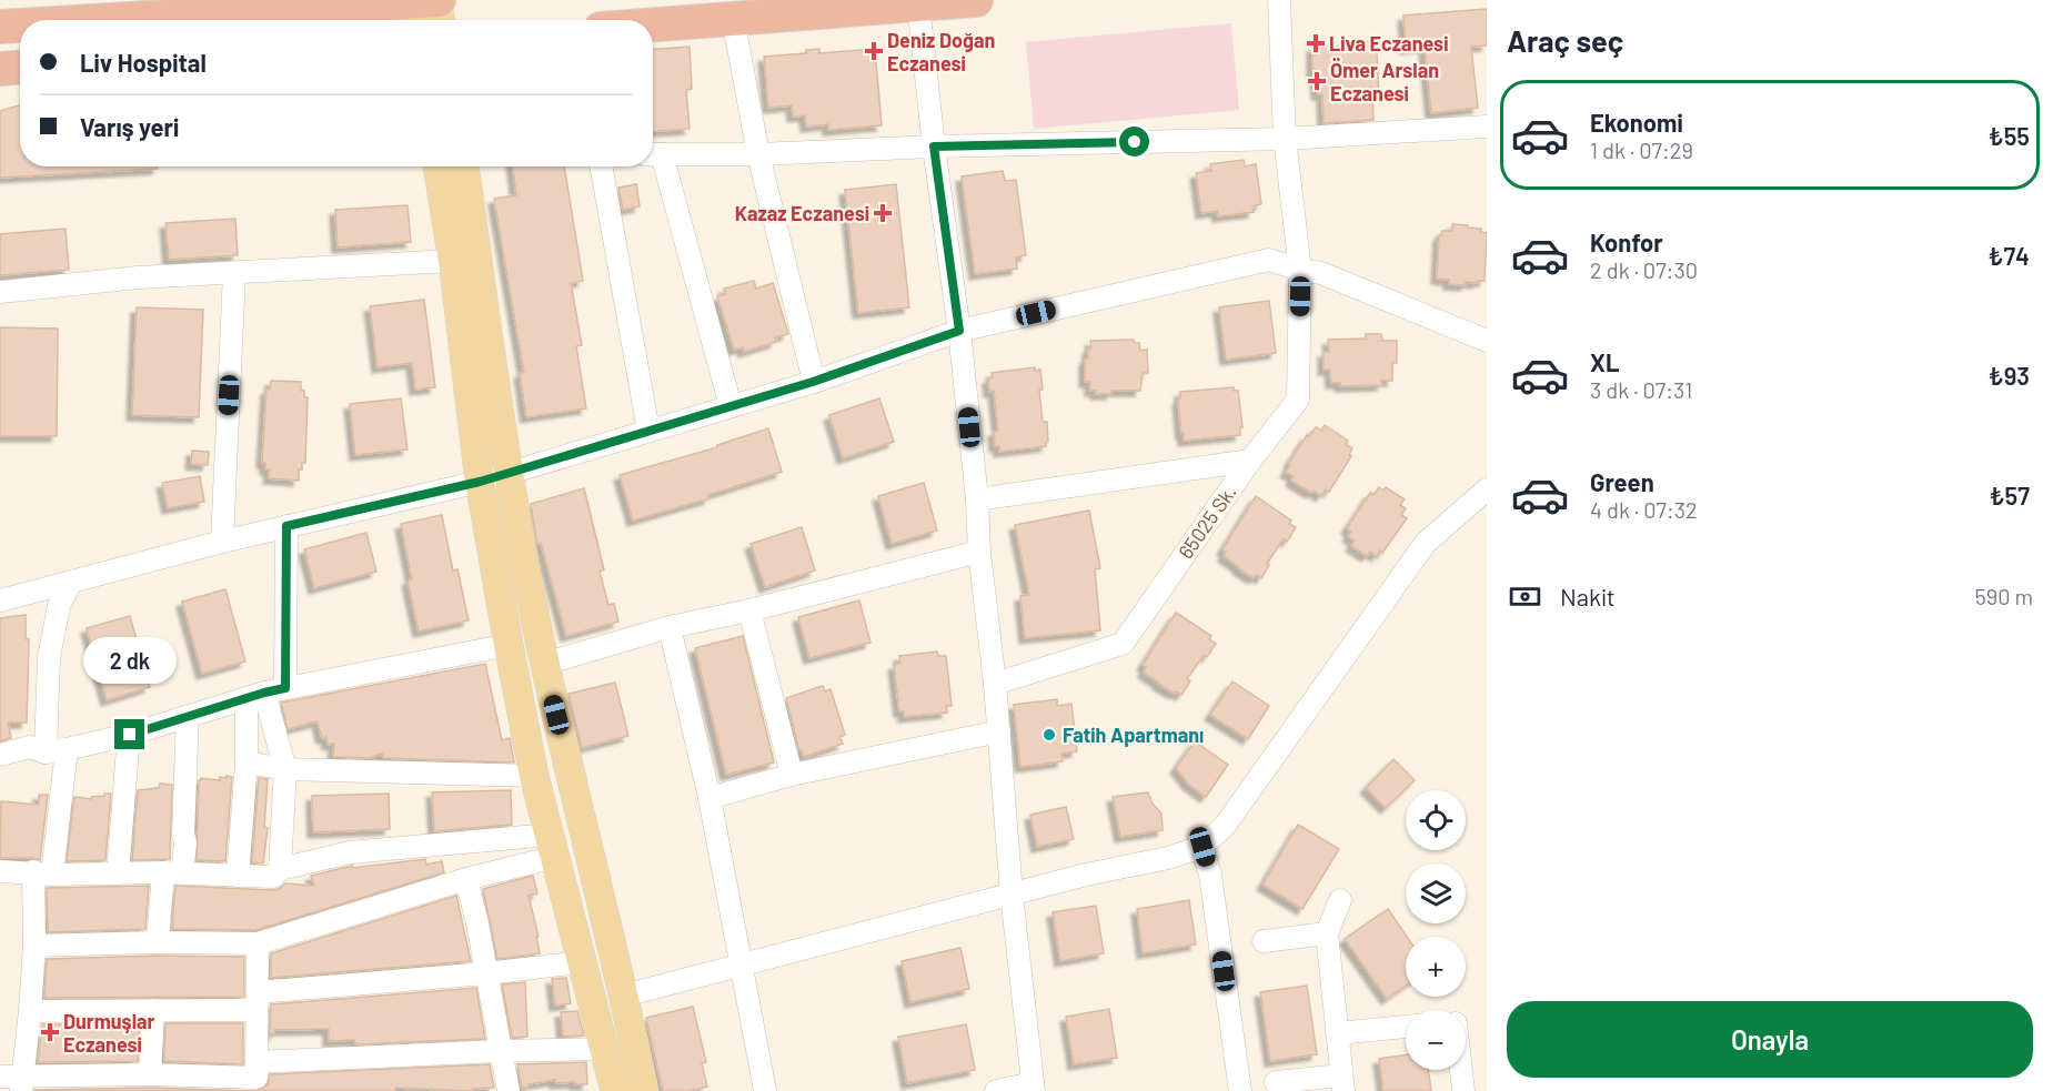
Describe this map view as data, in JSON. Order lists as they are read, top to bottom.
{
  "streets": {
    "street": ["65025 Sk."]
  },
  "places": {
    "health": [
      "Liva Eczanesi",
      "Deniz Doğan Eczanesi",
      "Ömer Arslan Eczanesi",
      "Kazaz Eczanesi",
      "Durmuşlar Eczanesi"
    ],
    "other": ["Fatih Apartmanı"]
  },
  "page": {
    "heading": "Araç seç",
    "banner": ["Liv Hospital", "Varış yeri"],
    "list": [
      {
        "name": "Ekonomi",
        "note": "1 dk · 07:29",
        "value": "₺55"
      },
      {
        "name": "Konfor",
        "note": "2 dk · 07:30",
        "value": "₺74"
      },
      {
        "name": "XL",
        "note": "3 dk · 07:31",
        "value": "₺93"
      },
      {
        "name": "Green",
        "note": "4 dk · 07:32",
        "value": "₺57"
      }
    ],
    "pay": ["Nakit", "590 m"],
    "bubble": "2 dk",
    "map_buttons": ["+", "−"],
    "buttons": "Onayla"
  }
}
